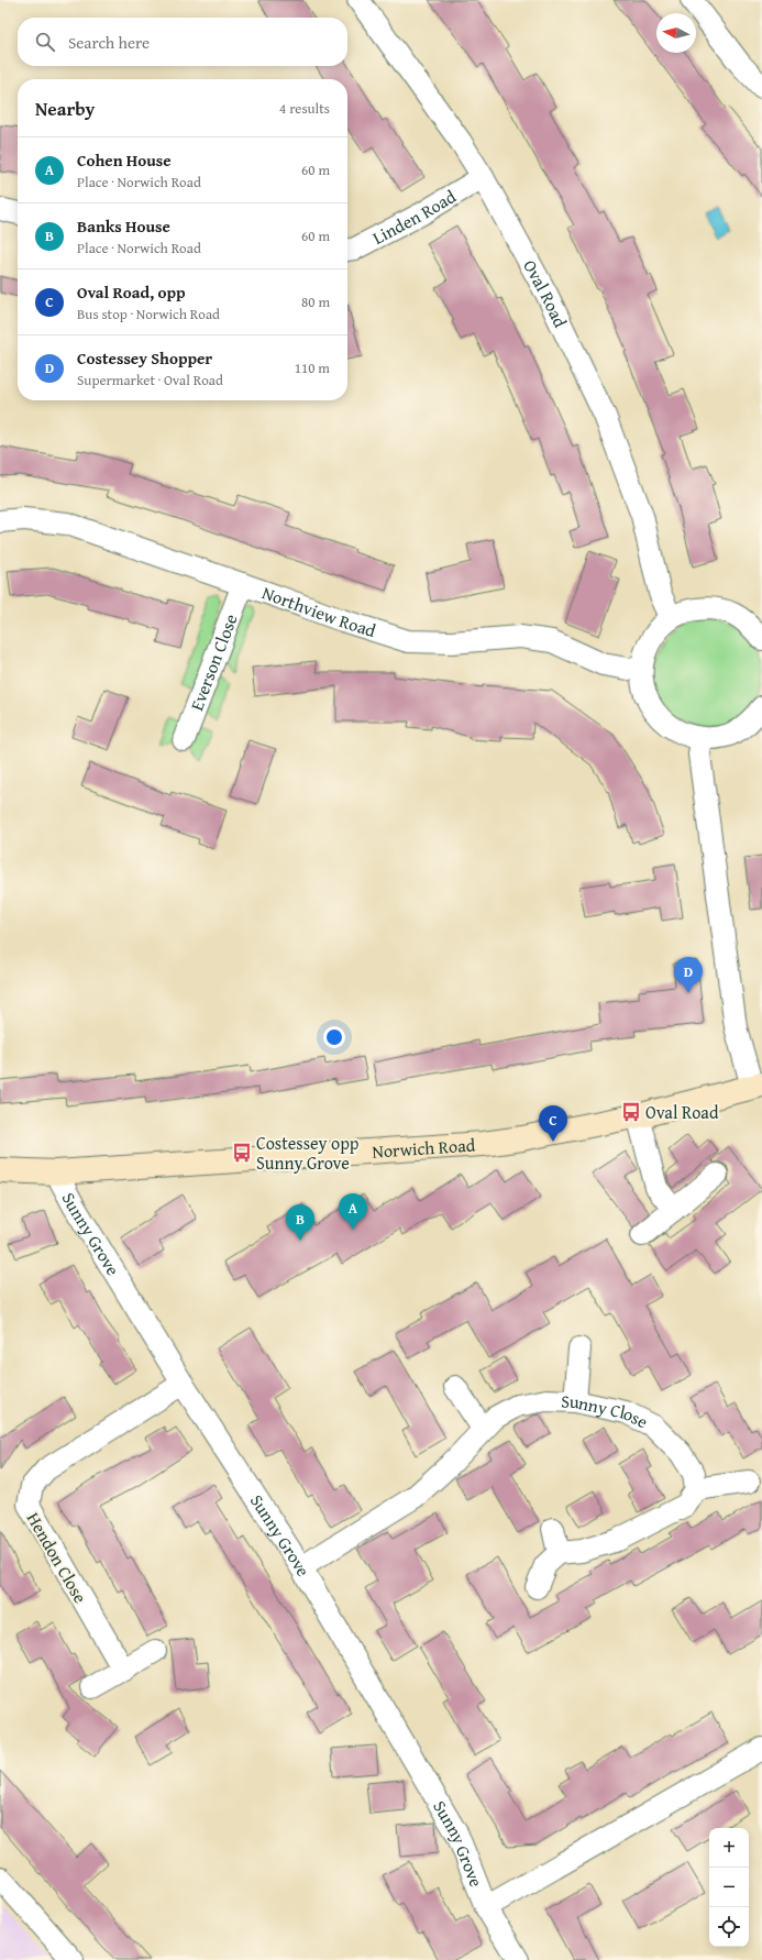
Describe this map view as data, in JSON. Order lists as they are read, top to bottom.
{
  "streets": {
    "street": [
      "Linden Road",
      "Oval Road",
      "Northview Road",
      "Everson Close",
      "Norwich Road",
      "Sunny Grove",
      "Sunny Close",
      "Hendon Close"
    ]
  },
  "crossings": [
    ["Linden Road", "Oval Road"],
    ["Northview Road", "Everson Close"],
    ["Norwich Road", "Sunny Grove"],
    ["Sunny Grove", "Sunny Close"],
    ["Sunny Grove", "Hendon Close"]
  ],
  "places": {
    "bus stop": ["Oval Road", "Costessey opp Sunny Grove"]
  },
  "north": "left",
  "page": {
    "search": "Search here",
    "heading": ["Nearby", "4 results"],
    "list": [
      {
        "mark": "A",
        "name": "Cohen House",
        "note": "Place · Norwich Road",
        "value": "60 m"
      },
      {
        "mark": "B",
        "name": "Banks House",
        "note": "Place · Norwich Road",
        "value": "60 m"
      },
      {
        "mark": "C",
        "name": "Oval Road, opp",
        "note": "Bus stop · Norwich Road",
        "value": "80 m"
      },
      {
        "mark": "D",
        "name": "Costessey Shopper",
        "note": "Supermarket · Oval Road",
        "value": "110 m"
      }
    ],
    "pins": [
      "D",
      "C",
      "A",
      "B"
    ],
    "map_buttons": ["+", "−"]
  }
}
